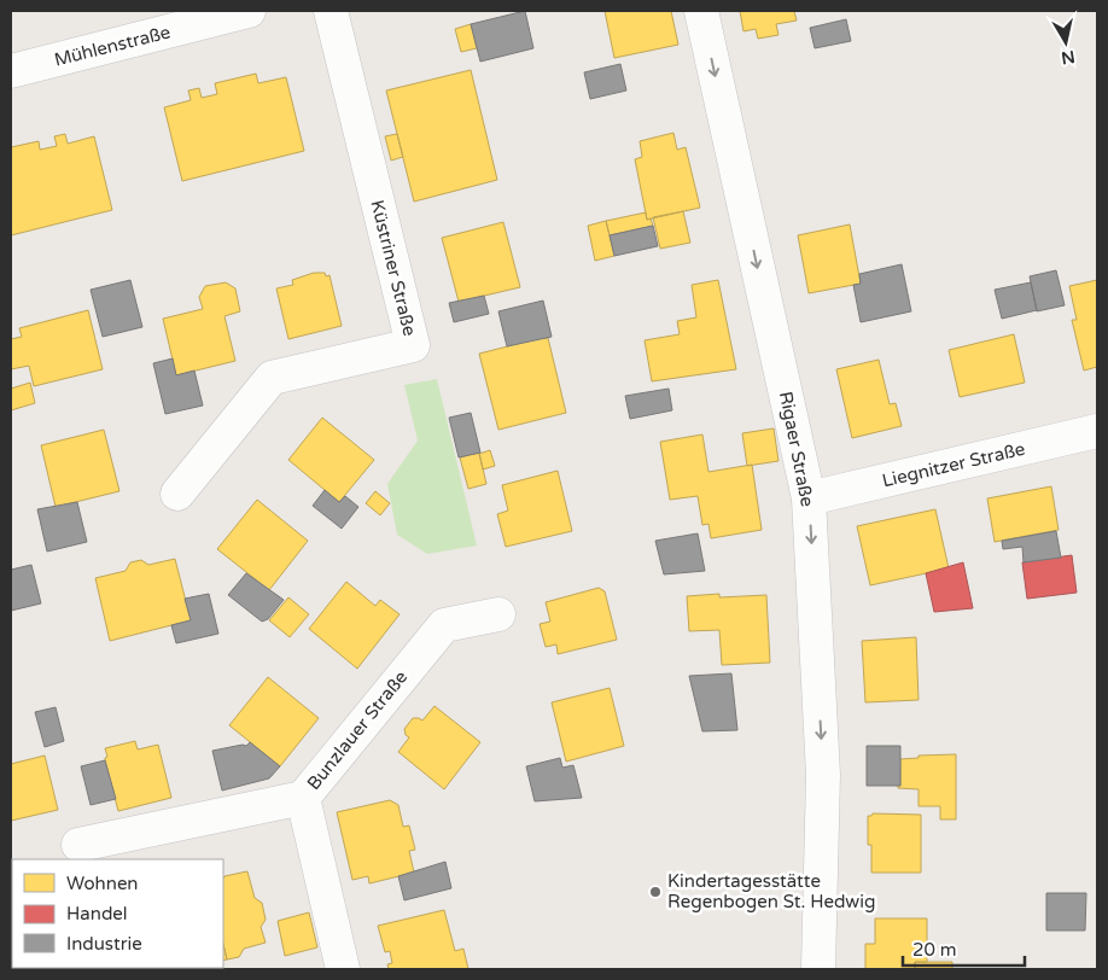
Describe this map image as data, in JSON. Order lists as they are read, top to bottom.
{
  "streets": {
    "street": [
      "Mühlenstraße",
      "Küstriner Straße",
      "Rigaer Straße",
      "Liegnitzer Straße",
      "Bunzlauer Straße"
    ]
  },
  "crossings": [
    ["Rigaer Straße", "Liegnitzer Straße"]
  ],
  "one_way": ["Rigaer Straße"],
  "places": ["Kindertagesstätte Regenbogen St. Hedwig"],
  "legend": ["Wohnen", "Handel", "Industrie"],
  "scale_bar": "20 m",
  "north": "bottom"
}
